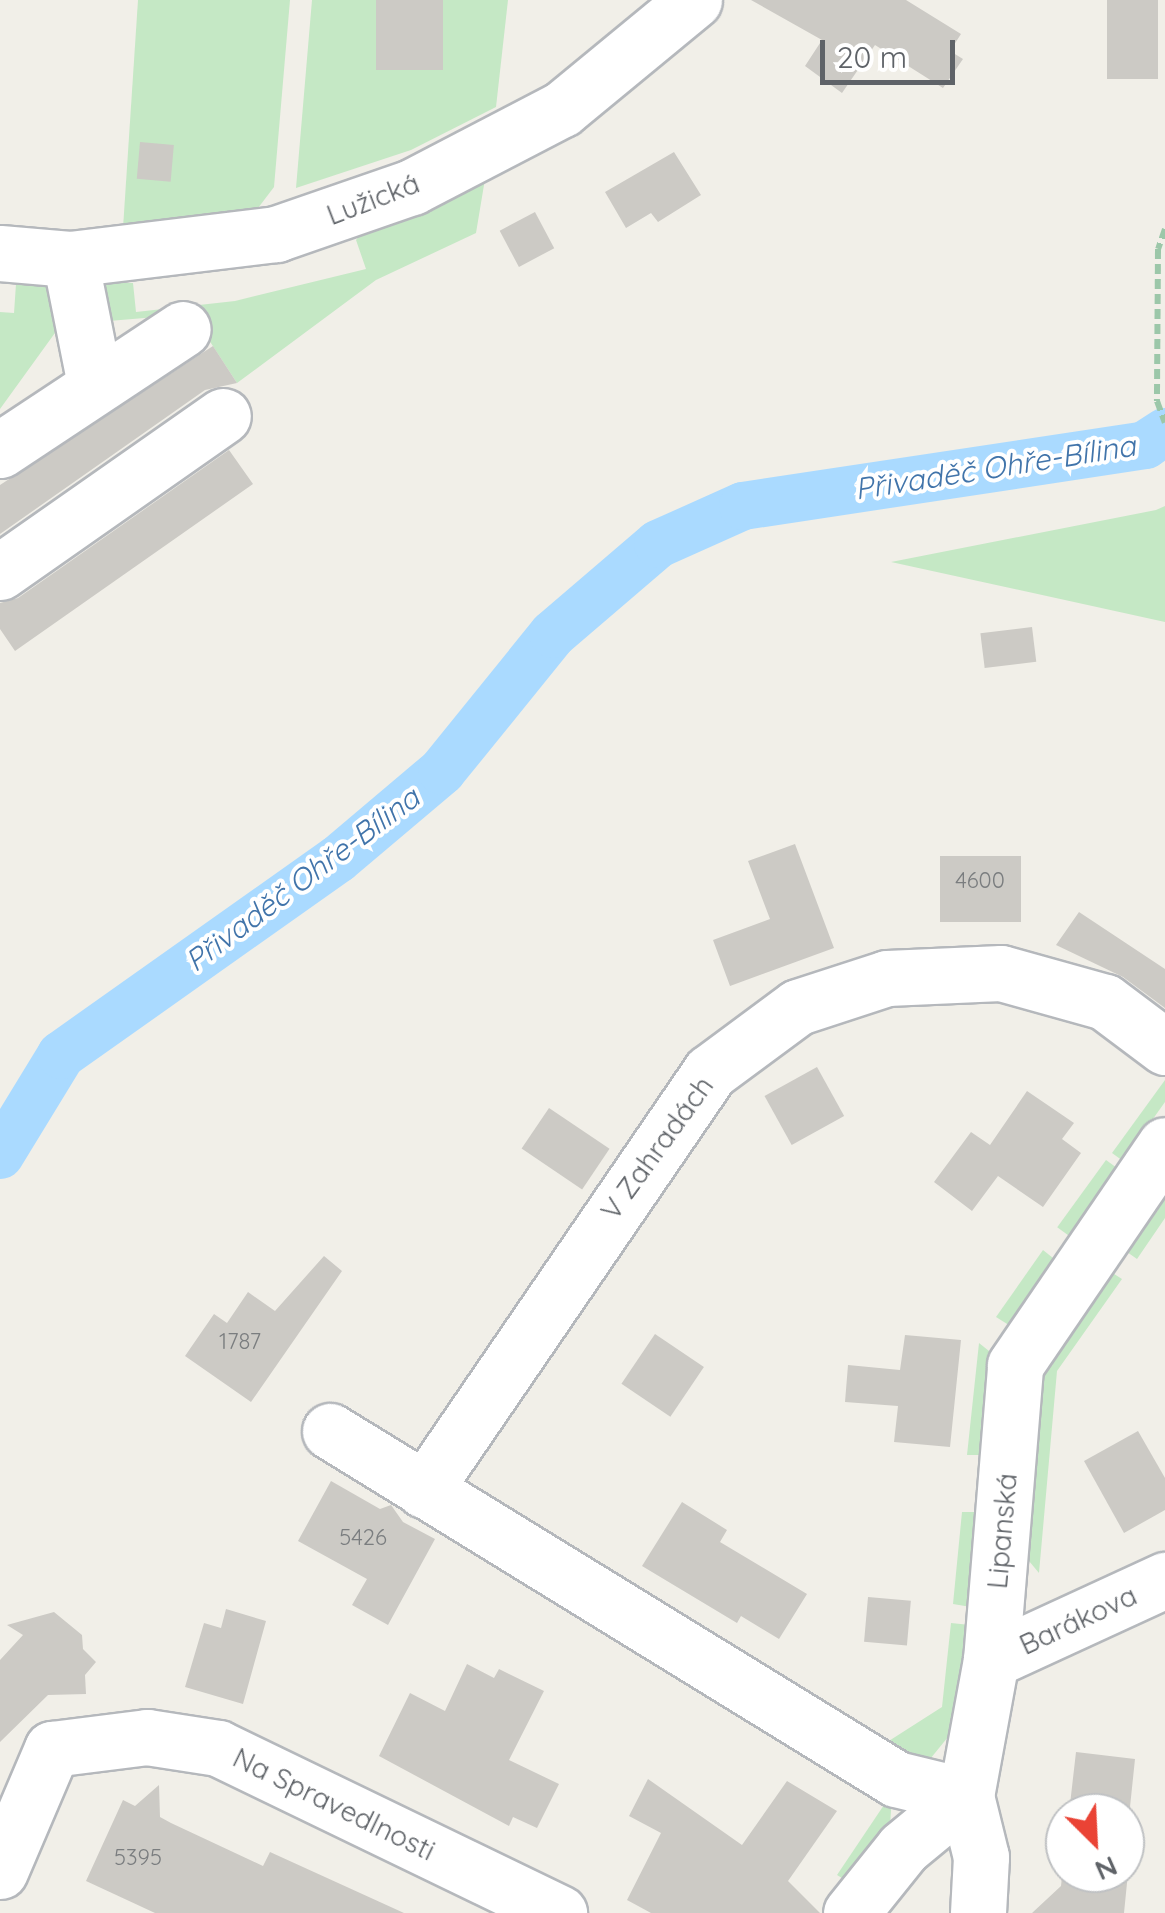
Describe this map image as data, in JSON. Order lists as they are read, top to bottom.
{
  "streets": {
    "street": [
      "Lužická",
      "V Zahradách",
      "Lipanská",
      "Barákova",
      "Na Spravedlnosti"
    ]
  },
  "crossings": [
    ["Lipanská", "Barákova"]
  ],
  "water": ["Přivaděč Ohře-Bílina"],
  "house_numbers": [
    "4600",
    "1787",
    "5426",
    "5395"
  ],
  "scale_bar": "20 m",
  "north": "bottom right"
}
